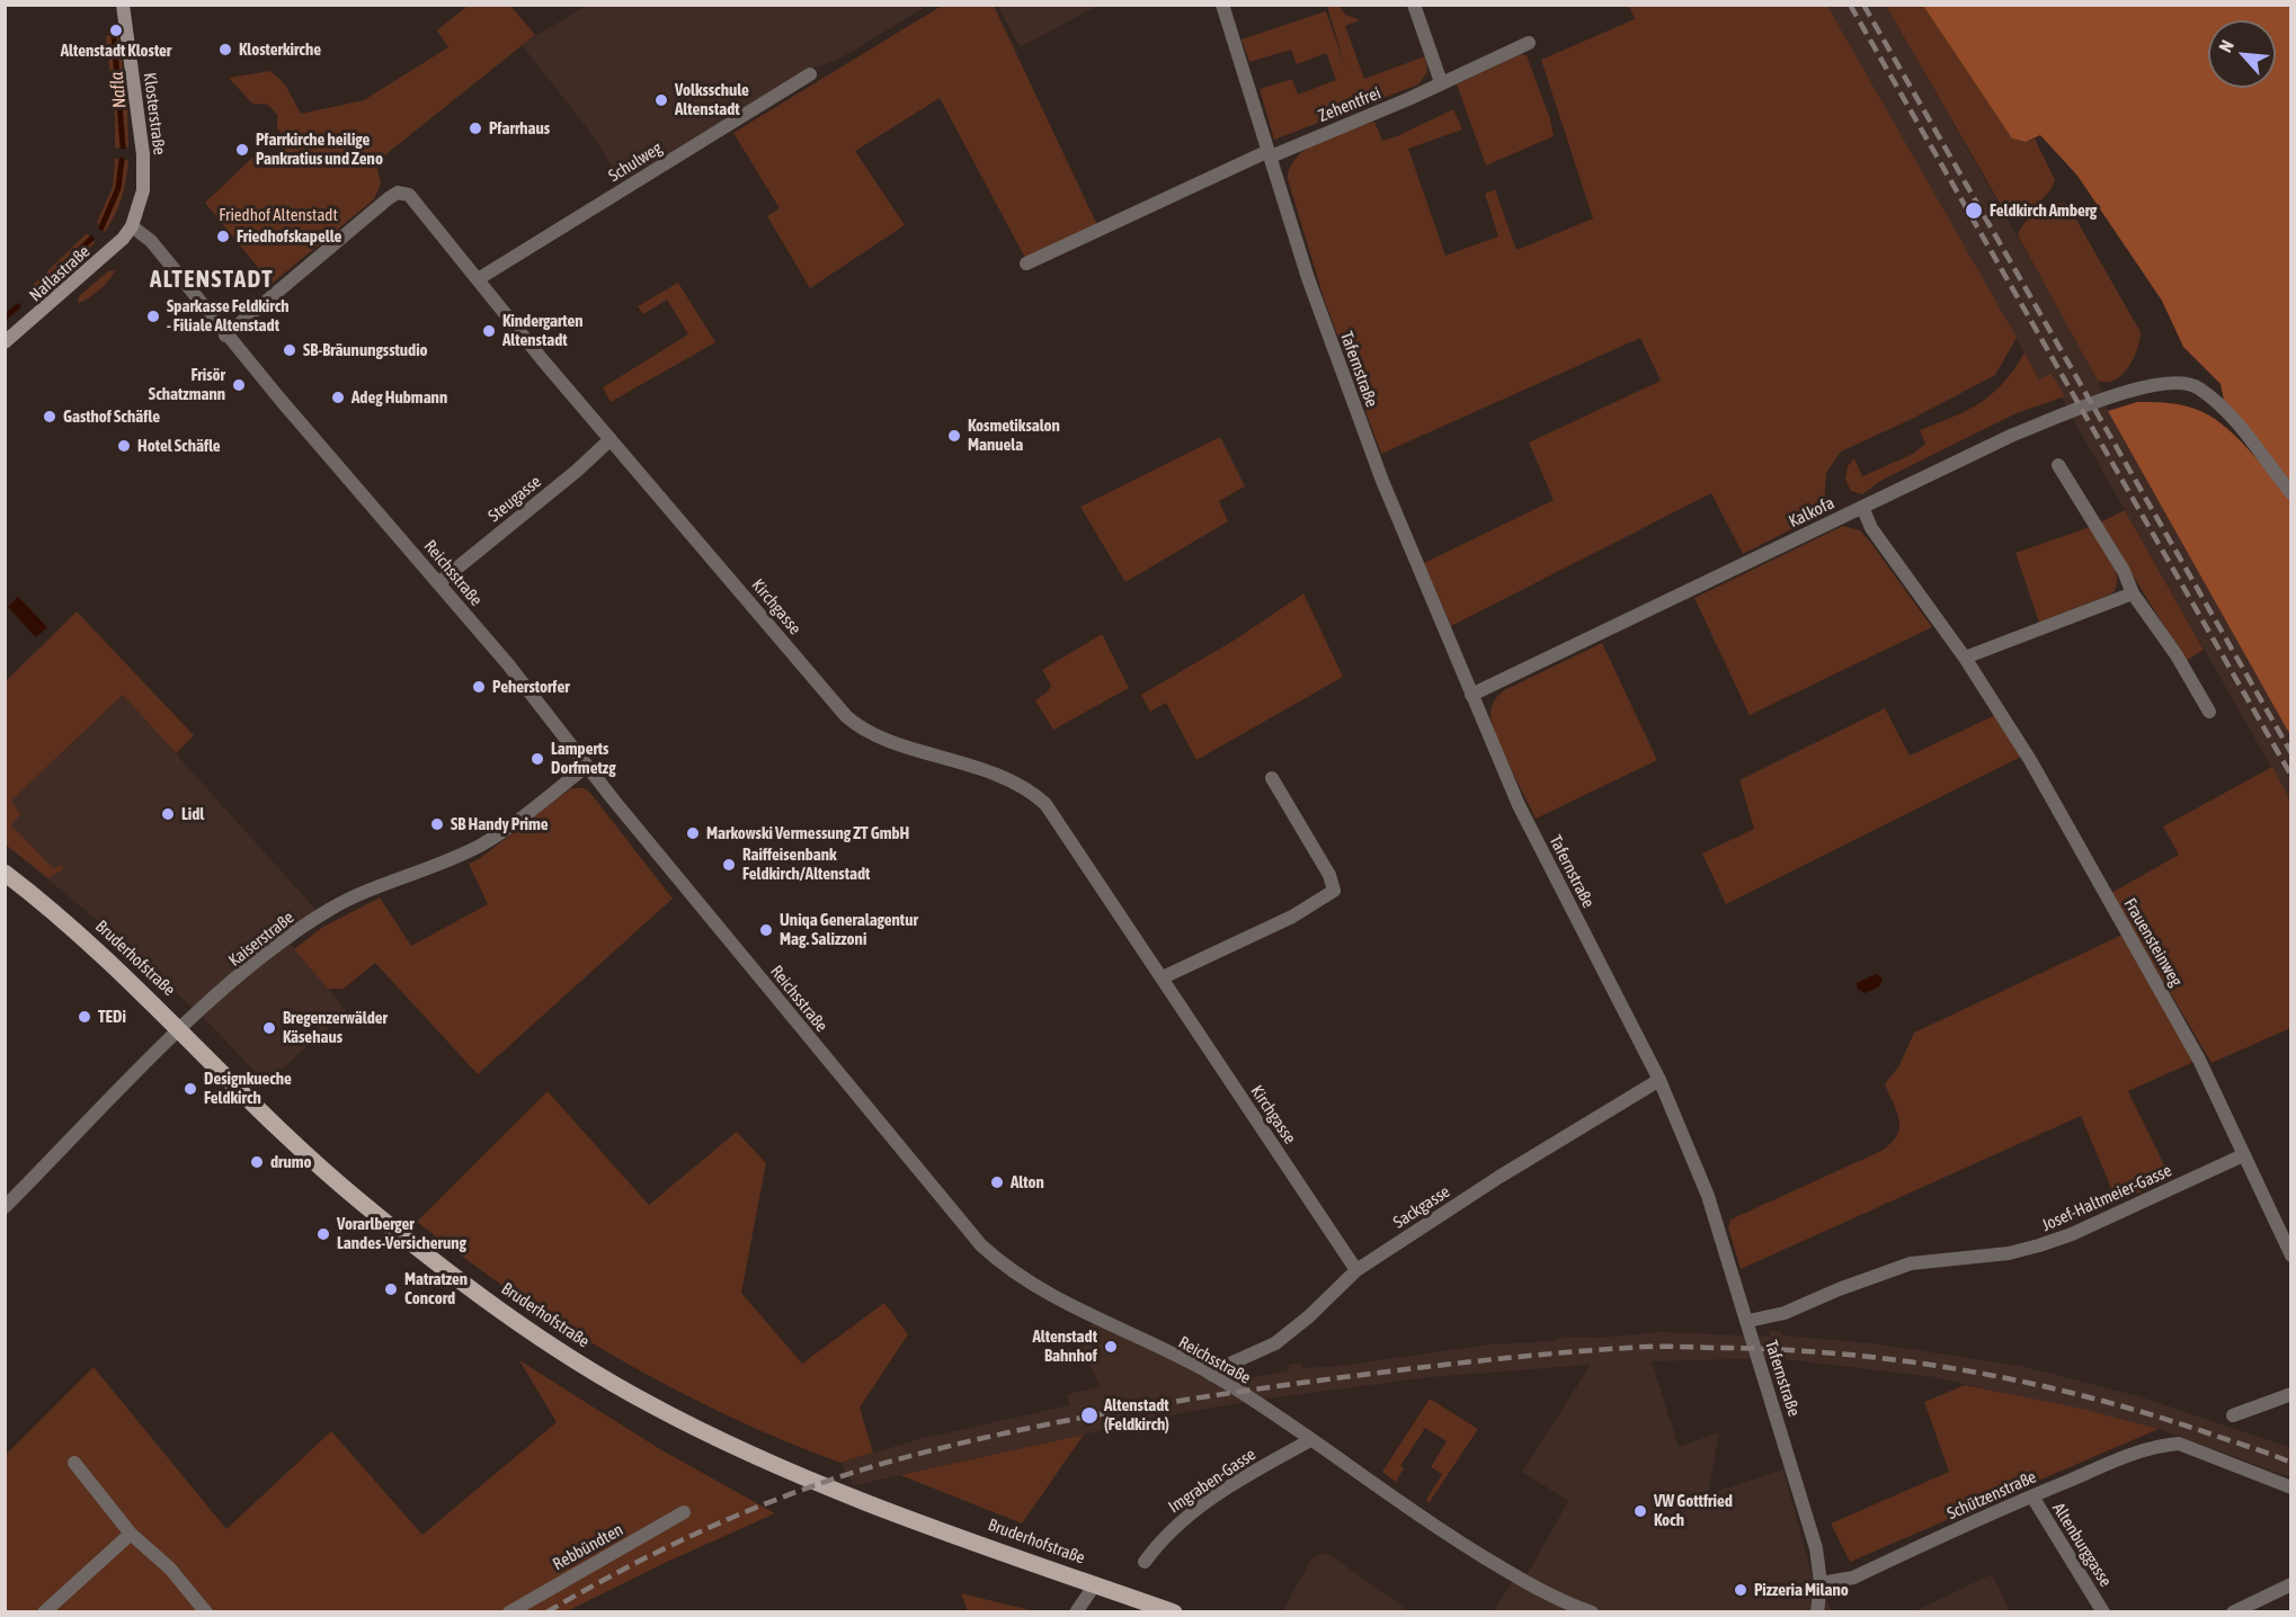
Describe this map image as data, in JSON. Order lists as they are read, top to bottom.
{
  "streets": {
    "main road": ["Klosterstraße", "Naflastraße", "Bruderhofstraße"],
    "street": [
      "Zehentfrei",
      "Schulweg",
      "Tafernstraße",
      "Steugasse",
      "Kalkofa",
      "Reichsstraße",
      "Kirchgasse",
      "Kaiserstraße",
      "Frauensteinweg",
      "Josef-Haltmeier-Gasse",
      "Sackgasse",
      "Imgraben-Gasse",
      "Schützenstraße",
      "Altenburggasse",
      "Rebbündten"
    ]
  },
  "crossings": [
    ["Zehentfrei", "Tafernstraße"],
    ["Klosterstraße", "Naflastraße"],
    ["Klosterstraße", "Reichsstraße"],
    ["Schulweg", "Kirchgasse"],
    ["Naflastraße", "Reichsstraße"],
    ["Tafernstraße", "Kalkofa"],
    ["Tafernstraße", "Josef-Haltmeier-Gasse"],
    ["Tafernstraße", "Sackgasse"],
    ["Tafernstraße", "Schützenstraße"],
    ["Steugasse", "Reichsstraße"],
    ["Steugasse", "Kirchgasse"],
    ["Kalkofa", "Frauensteinweg"],
    ["Reichsstraße", "Kirchgasse"],
    ["Reichsstraße", "Kaiserstraße"],
    ["Reichsstraße", "Sackgasse"],
    ["Reichsstraße", "Imgraben-Gasse"],
    ["Kirchgasse", "Sackgasse"],
    ["Kaiserstraße", "Bruderhofstraße"],
    ["Frauensteinweg", "Josef-Haltmeier-Gasse"],
    ["Schützenstraße", "Altenburggasse"]
  ],
  "districts": ["ALTENSTADT"],
  "water": ["Nafla"],
  "parks": ["Friedhof Altenstadt"],
  "places": [
    "Altenstadt Kloster",
    "Klosterkirche",
    "Volksschule Altenstadt",
    "Pfarrhaus",
    "Pfarrkirche heilige Pankratius und Zeno",
    "Feldkirch Amberg",
    "Friedhofskapelle",
    "Sparkasse Feldkirch - Filiale Altenstadt",
    "Kindergarten Altenstadt",
    "SB-Bräunungsstudio",
    "Frisör Schatzmann",
    "Adeg Hubmann",
    "Gasthof Schäfle",
    "Kosmetiksalon Manuela",
    "Hotel Schäfle",
    "Peherstorfer",
    "Lamperts Dorfmetzg",
    "Lidl",
    "SB Handy Prime",
    "Markowski Vermessung ZT GmbH",
    "Raiffeisenbank Feldkirch/Altenstadt",
    "Uniqa Generalagentur Mag. Salizzoni",
    "TEDi",
    "Bregenzerwälder Käsehaus",
    "Designkueche Feldkirch",
    "drumo",
    "Alton",
    "Vorarlberger Landes-Versicherung",
    "Matratzen Concord",
    "Altenstadt Bahnhof",
    "Altenstadt (Feldkirch)",
    "VW Gottfried Koch",
    "Pizzeria Milano"
  ],
  "north": "top left"
}
